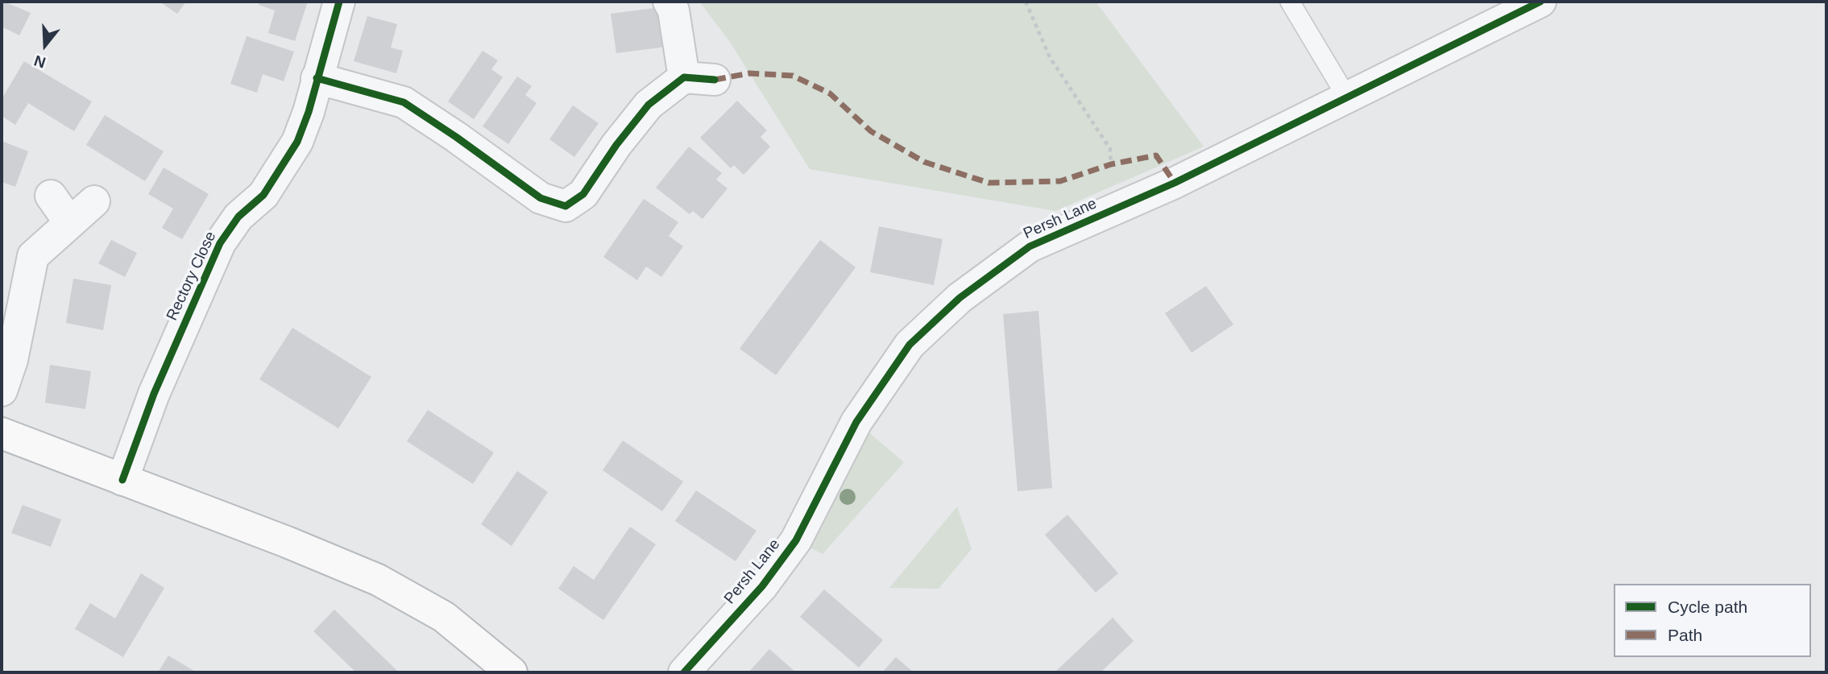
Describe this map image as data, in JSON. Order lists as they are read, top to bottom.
{
  "streets": {
    "street": ["Persh Lane", "Rectory Close"]
  },
  "legend": ["Cycle path", "Path"],
  "north": "bottom"
}
